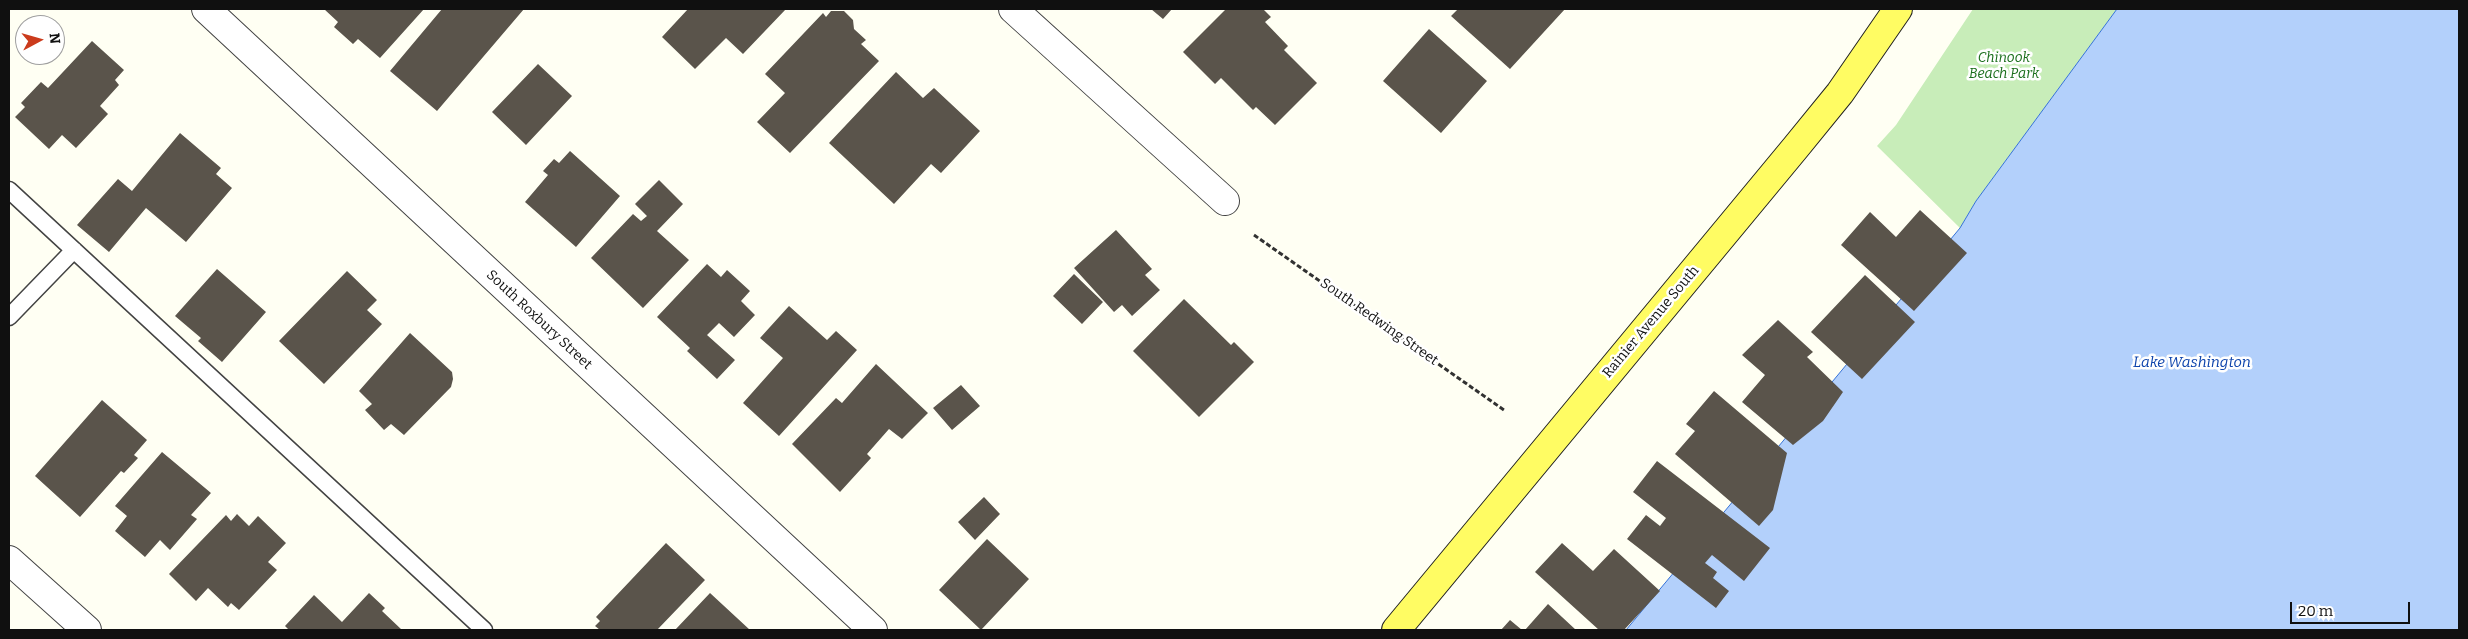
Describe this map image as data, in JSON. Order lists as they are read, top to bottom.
{
  "streets": {
    "main road": ["Rainier Avenue South"],
    "street": ["South Roxbury Street"],
    "path": ["South Redwing Street"]
  },
  "water": ["Lake Washington"],
  "parks": ["Chinook Beach Park"],
  "scale_bar": "20 m",
  "north": "right"
}
